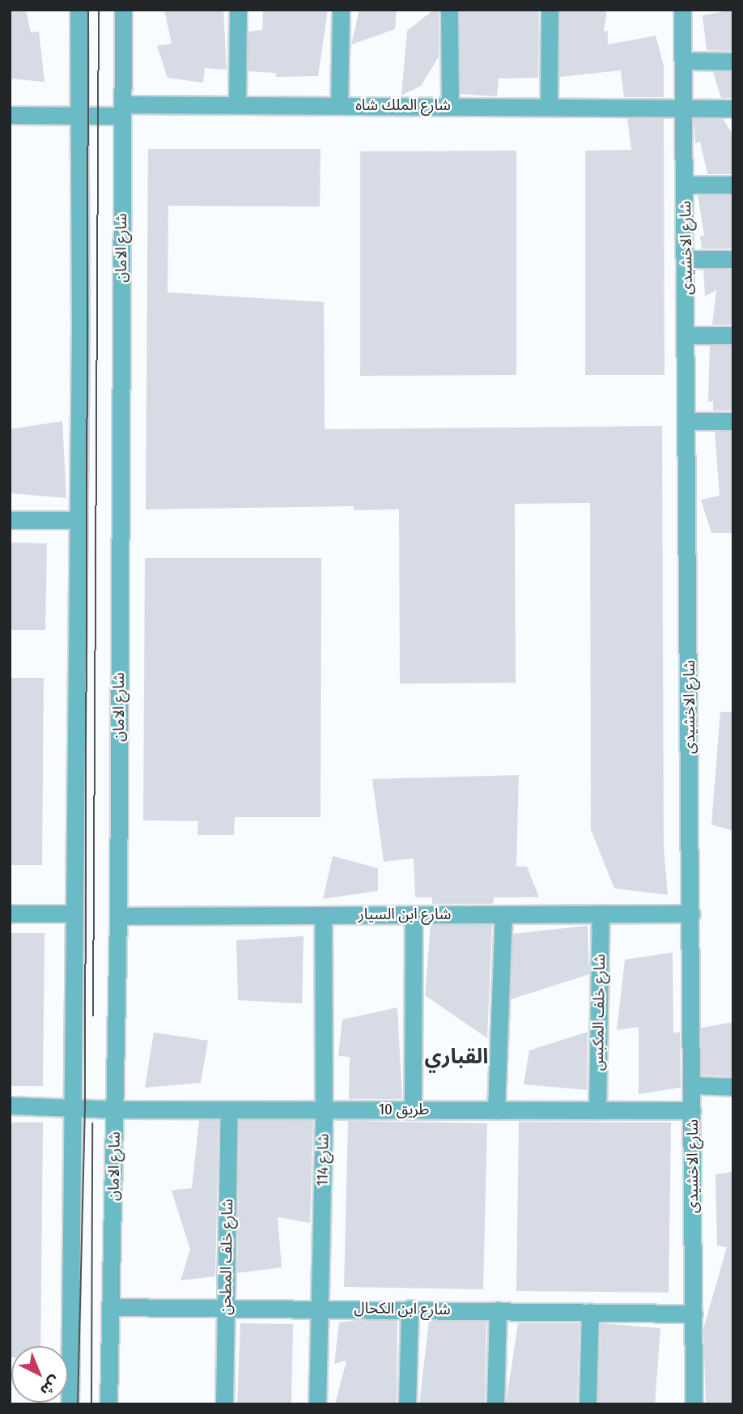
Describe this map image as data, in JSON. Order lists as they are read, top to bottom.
{
  "streets": {
    "street": [
      "شارع الملك شاه",
      "شارع الامان",
      "شارع الاخشيدى",
      "شارع ابن السيار",
      "شارع خلف المكبس",
      "طريق 10",
      "شارع 114",
      "شارع خلف المطحن",
      "شارع ابن الكحال"
    ]
  },
  "crossings": [
    ["شارع الملك شاه", "شارع الامان"],
    ["شارع الملك شاه", "شارع الاخشيدى"],
    ["شارع الامان", "شارع ابن السيار"],
    ["شارع الامان", "طريق 10"],
    ["شارع الامان", "شارع ابن الكحال"],
    ["شارع الاخشيدى", "شارع ابن السيار"],
    ["شارع الاخشيدى", "طريق 10"],
    ["شارع الاخشيدى", "شارع ابن الكحال"],
    ["شارع ابن السيار", "شارع خلف المكبس"],
    ["شارع ابن السيار", "شارع 114"],
    ["شارع خلف المكبس", "طريق 10"],
    ["طريق 10", "شارع 114"],
    ["طريق 10", "شارع خلف المطحن"],
    ["شارع 114", "شارع ابن الكحال"],
    ["شارع خلف المطحن", "شارع ابن الكحال"]
  ],
  "districts": ["القباري"],
  "north": "bottom right"
}
